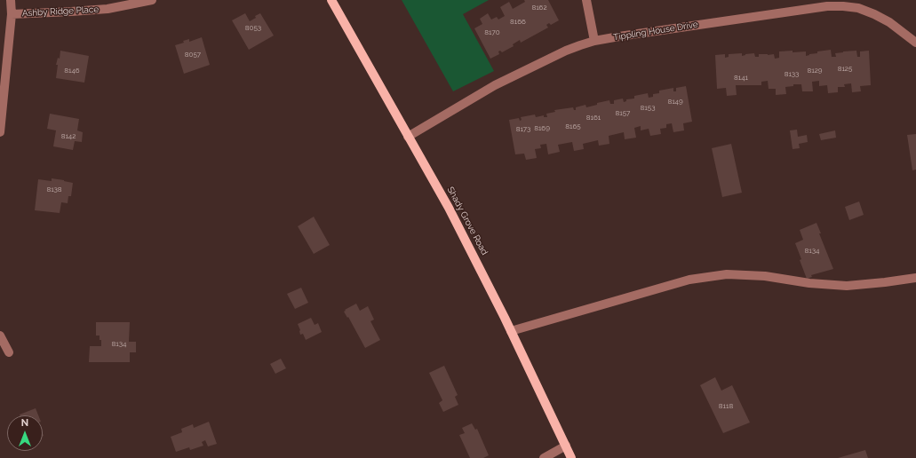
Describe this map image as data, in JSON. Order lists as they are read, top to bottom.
{
  "streets": {
    "main road": ["Shady Grove Road"],
    "street": ["Ashby Ridge Place", "Tippling House Drive"]
  },
  "crossings": [
    ["Tippling House Drive", "Shady Grove Road"]
  ],
  "house_numbers": [
    "8162",
    "8166",
    "8053",
    "8170",
    "8057",
    "8125",
    "8146",
    "8129",
    "8133",
    "8141",
    "8149",
    "8153",
    "8157",
    "8161",
    "8165",
    "8169",
    "8173",
    "8142",
    "8138",
    "8134",
    "8134",
    "8118"
  ],
  "north": "top"
}
